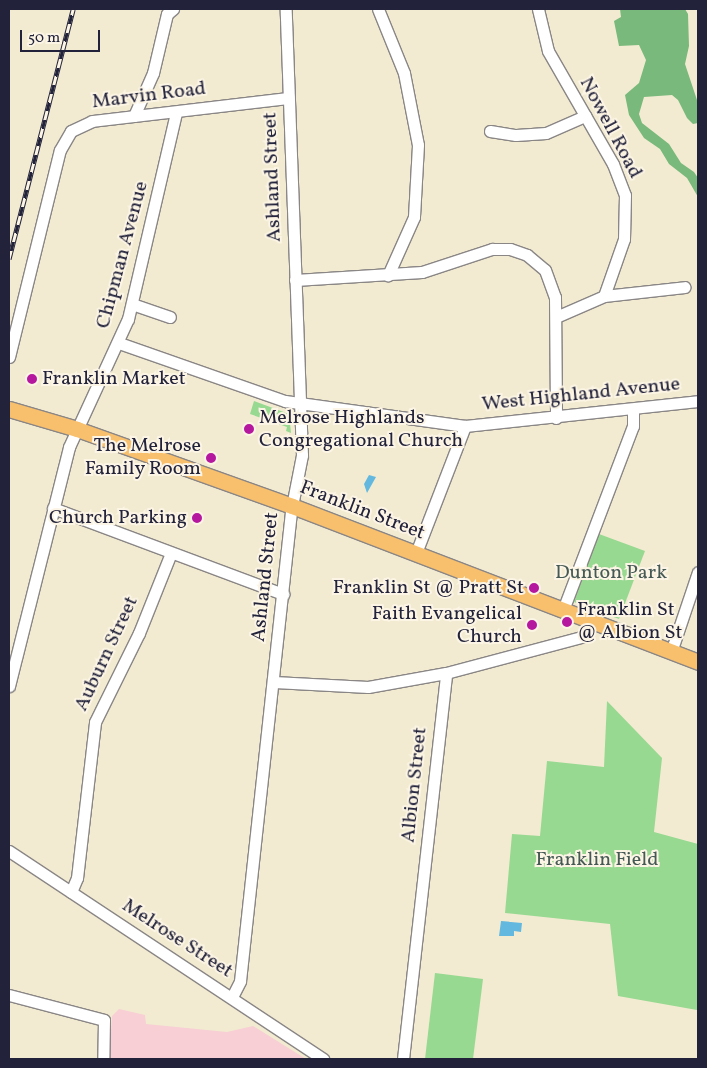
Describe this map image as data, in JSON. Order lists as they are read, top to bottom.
{
  "streets": {
    "main road": ["Franklin Street"],
    "street": [
      "Marvin Road",
      "Nowell Road",
      "Ashland Street",
      "Chipman Avenue",
      "West Highland Avenue",
      "Auburn Street",
      "Albion Street",
      "Melrose Street"
    ]
  },
  "crossings": [
    ["Marvin Road", "Ashland Street"],
    ["Marvin Road", "Chipman Avenue"],
    ["Ashland Street", "West Highland Avenue"],
    ["Ashland Street", "Franklin Street"],
    ["Ashland Street", "Melrose Street"],
    ["Chipman Avenue", "West Highland Avenue"],
    ["Chipman Avenue", "Franklin Street"],
    ["Auburn Street", "Melrose Street"]
  ],
  "parks": ["Dunton Park", "Franklin Field"],
  "places": [
    "Franklin Market",
    "Melrose Highlands Congregational Church",
    "The Melrose Family Room",
    "Church Parking",
    "Franklin St @ Pratt St",
    "Franklin St @ Albion St",
    "Faith Evangelical Church"
  ],
  "scale_bar": "50 m"
}
